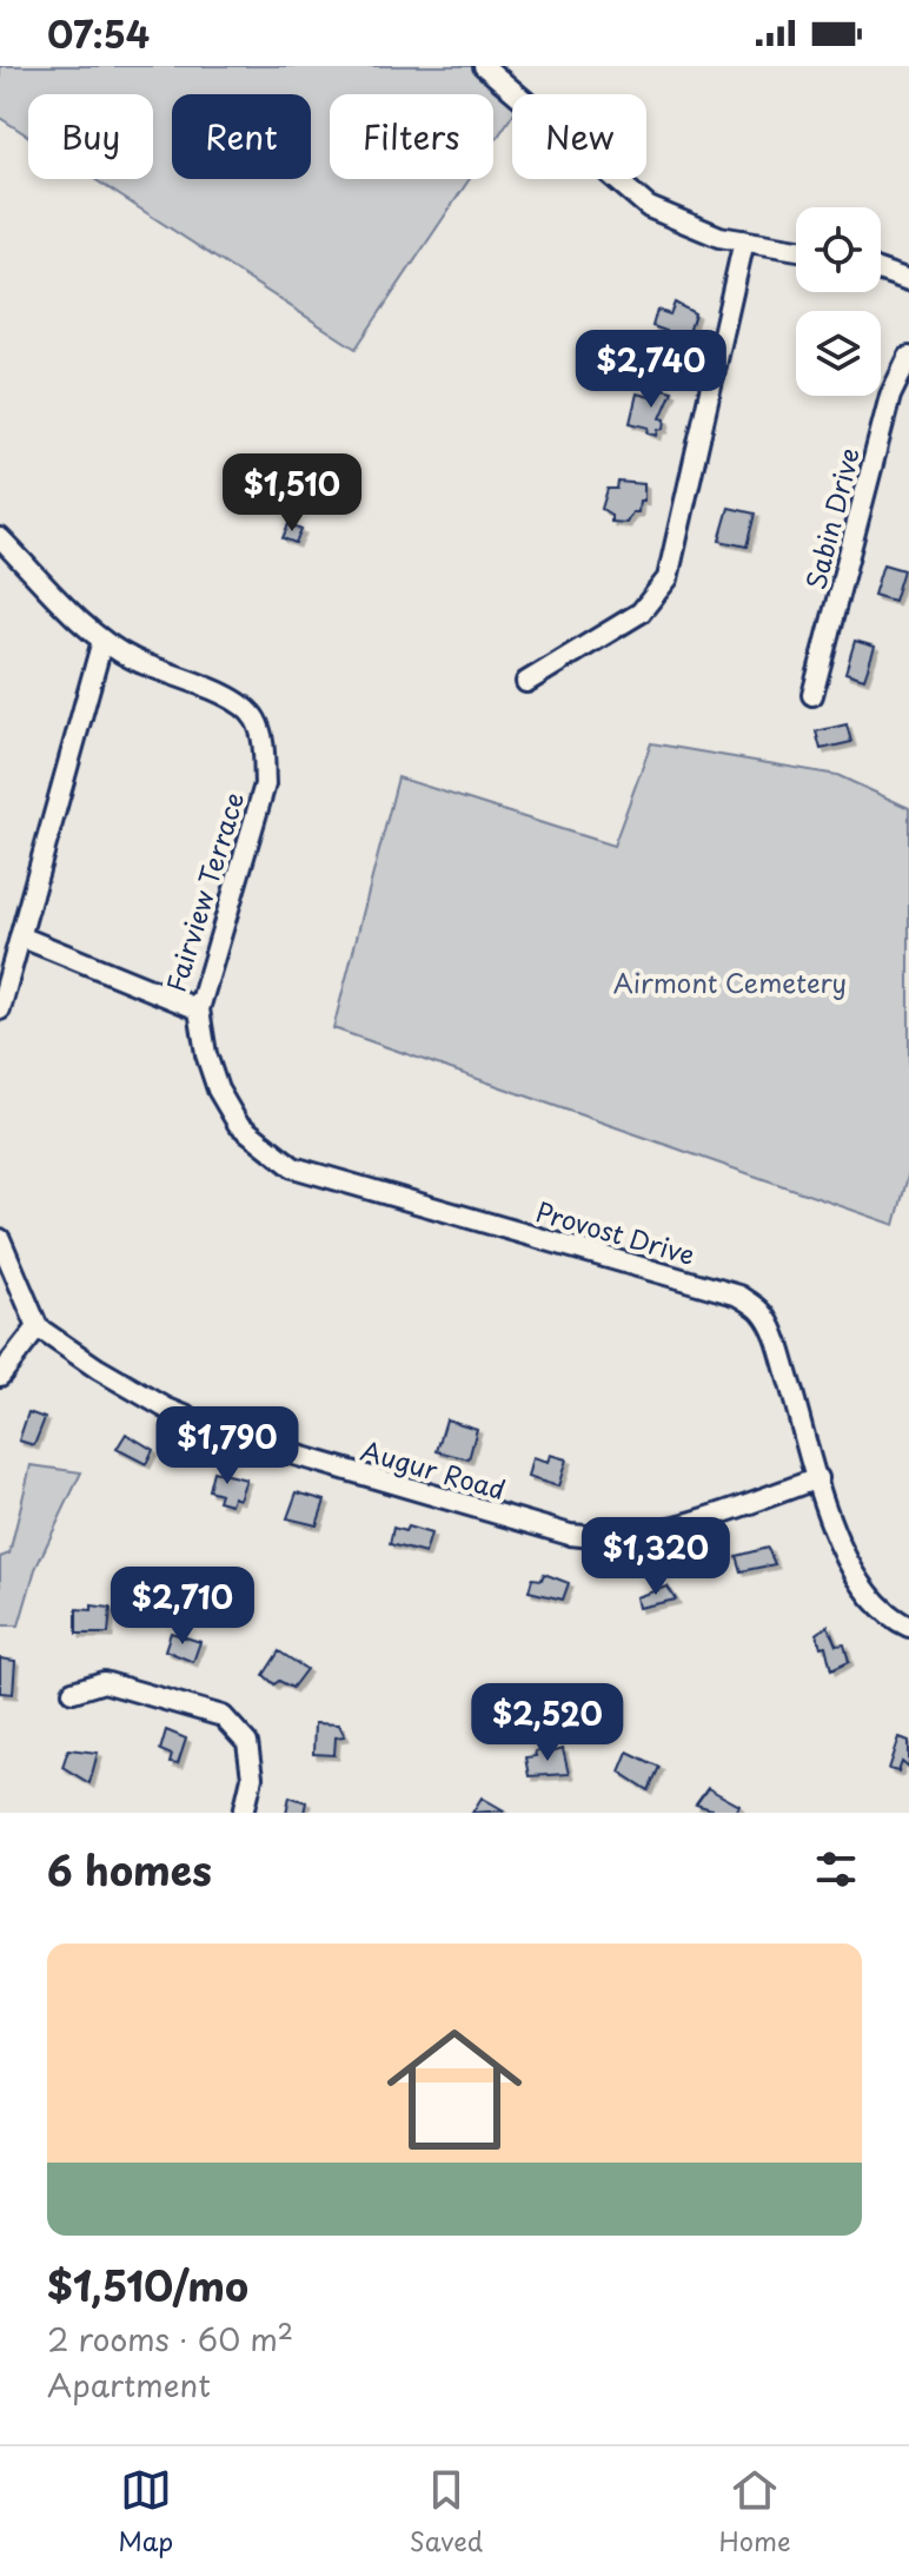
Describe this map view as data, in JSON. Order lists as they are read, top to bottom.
{
  "streets": {
    "street": [
      "Sabin Drive",
      "Fairview Terrace",
      "Provost Drive",
      "Augur Road"
    ]
  },
  "crossings": [
    ["Fairview Terrace", "Provost Drive"],
    ["Provost Drive", "Augur Road"]
  ],
  "parks": ["Airmont Cemetery"],
  "page": {
    "status": "07:54",
    "chip": [
      "Buy",
      "Rent",
      "Filters",
      "New"
    ],
    "price": [
      "$2,740",
      "$1,510",
      "$1,790",
      "$1,320",
      "$2,710",
      "$2,520"
    ],
    "heading": "6 homes",
    "list": [
      {
        "name": "$1,510/mo",
        "note": "2 rooms · 60 m² · Apartment"
      }
    ],
    "tabs": ["Map", "Saved", "Home"]
  }
}
